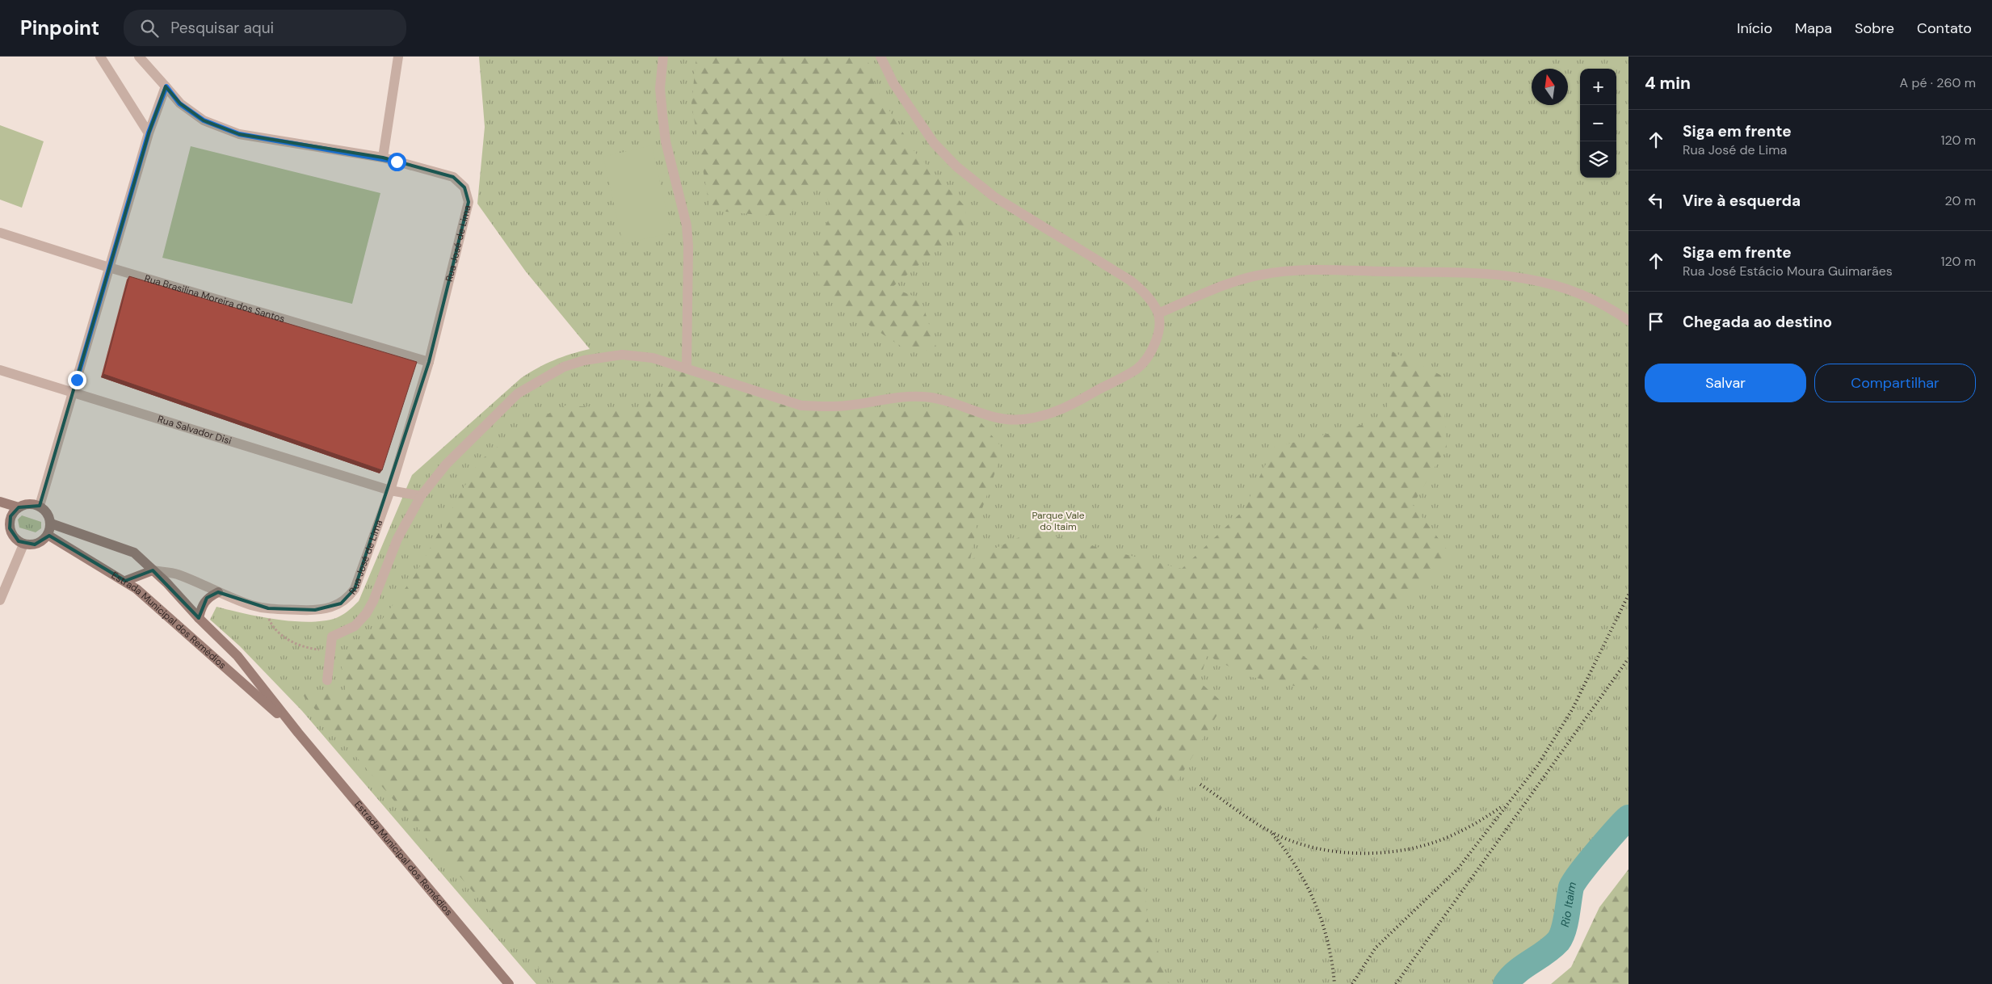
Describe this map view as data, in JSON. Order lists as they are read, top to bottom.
{
  "streets": {
    "main road": ["Estrada Municipal dos Remédios"],
    "street": ["Rua José de Lima", "Rua Brasilina Moreira dos Santos", "Rua Salvador Disi"]
  },
  "crossings": [
    ["Rua José de Lima", "Rua Brasilina Moreira dos Santos"],
    ["Rua José de Lima", "Rua Salvador Disi"]
  ],
  "water": ["Rio Itaim"],
  "parks": ["Parque Vale do Itaim"],
  "north": "top",
  "page": {
    "header": "Pinpoint",
    "search": "Pesquisar aqui",
    "nav": [
      "Início",
      "Mapa",
      "Sobre",
      "Contato"
    ],
    "heading": ["4 min", "A pé · 260 m"],
    "map_buttons": ["+", "−"],
    "list": [
      ["Siga em frente", "Rua José de Lima", "120 m"],
      ["Vire à esquerda", "20 m"],
      ["Siga em frente", "Rua José Estácio Moura Guimarães", "120 m"],
      "Chegada ao destino"
    ],
    "buttons": ["Salvar", "Compartilhar"]
  }
}
